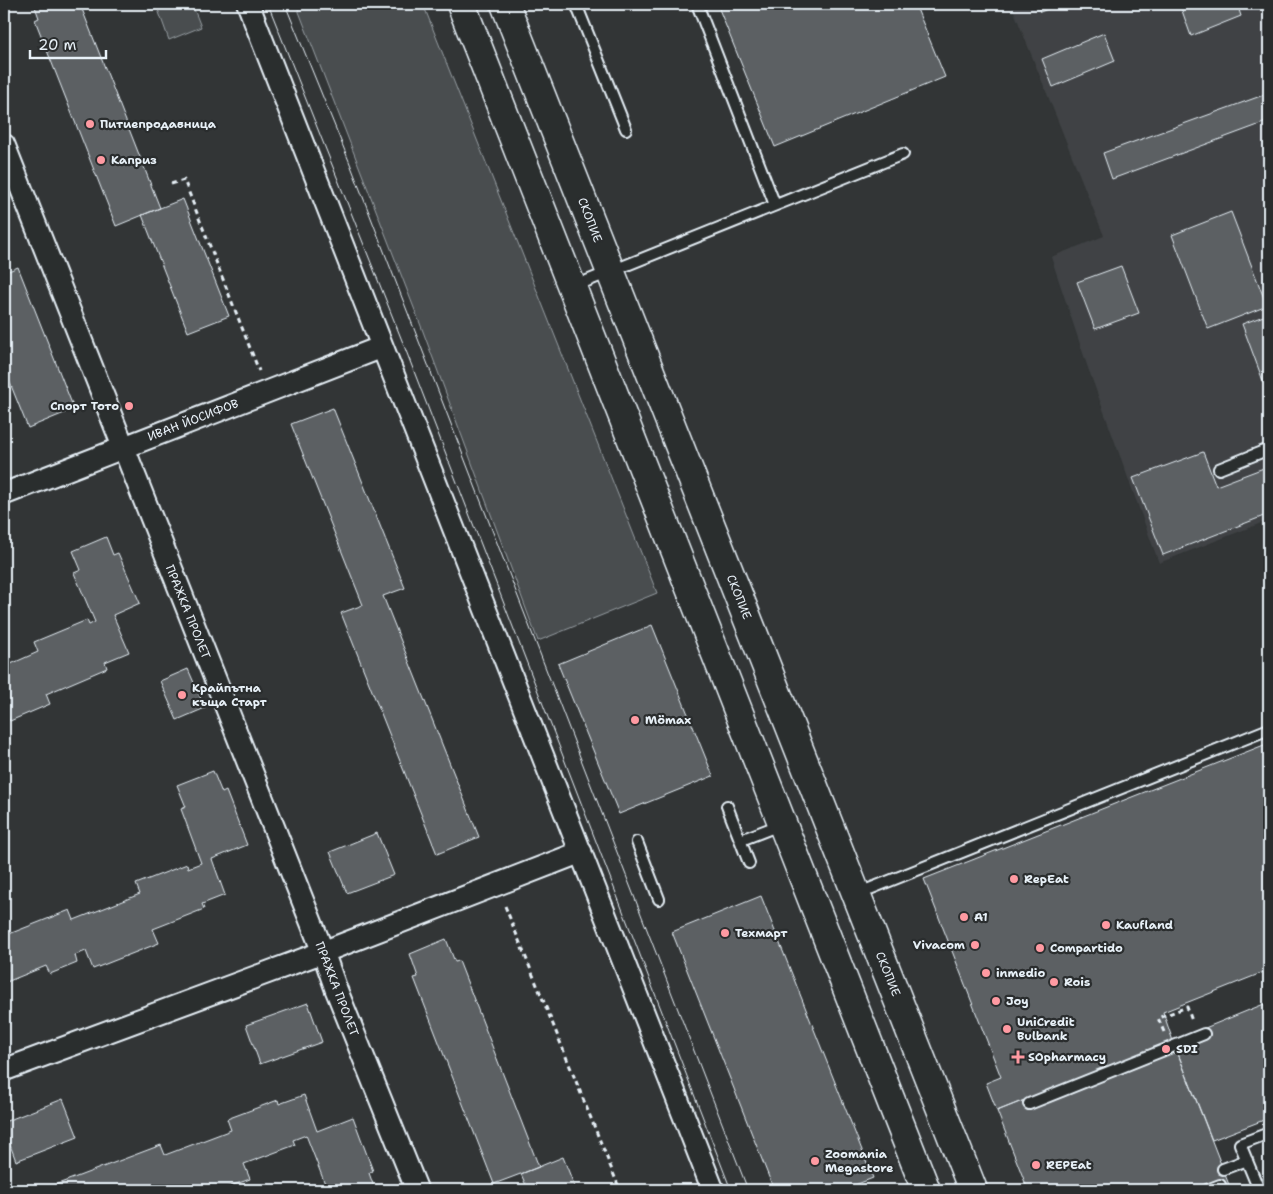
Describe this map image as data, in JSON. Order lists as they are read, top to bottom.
{
  "streets": {
    "main road": ["СКОПИЕ"],
    "street": ["ИВАН ЙОСИФОВ", "ПРАЖКА ПРОЛЕТ"]
  },
  "crossings": [
    ["ИВАН ЙОСИФОВ", "ПРАЖКА ПРОЛЕТ"]
  ],
  "places": {
    "other": [
      "Питиепродавница",
      "Каприз",
      "Спорт Тото",
      "Крайпътна къща Старт",
      "Mömax",
      "RepEat",
      "A1",
      "Kaufland",
      "Техмарт",
      "Vivacom",
      "Compartido",
      "inmedio",
      "Rois",
      "Joy",
      "UniCredit Bulbank",
      "SDI",
      "Zoomania Megastore",
      "REPEat"
    ],
    "health": ["SOpharmacy"]
  },
  "scale_bar": "20 m"
}
